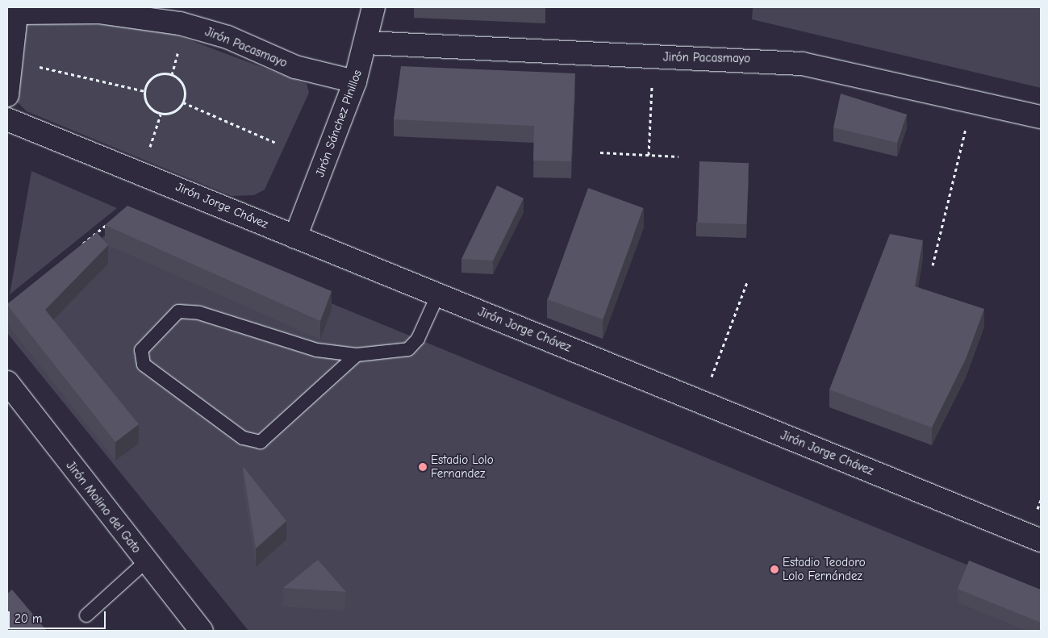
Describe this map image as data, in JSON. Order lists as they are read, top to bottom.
{
  "streets": {
    "street": [
      "Jirón Pacasmayo",
      "Jirón Sánchez Pinillos",
      "Jirón Jorge Chávez",
      "Jirón Molino del Gato"
    ]
  },
  "crossings": [
    ["Jirón Pacasmayo", "Jirón Sánchez Pinillos"],
    ["Jirón Sánchez Pinillos", "Jirón Jorge Chávez"]
  ],
  "places": ["Estadio Lolo Fernandez", "Estadio Teodoro Lolo Fernández"],
  "scale_bar": "20 m"
}
